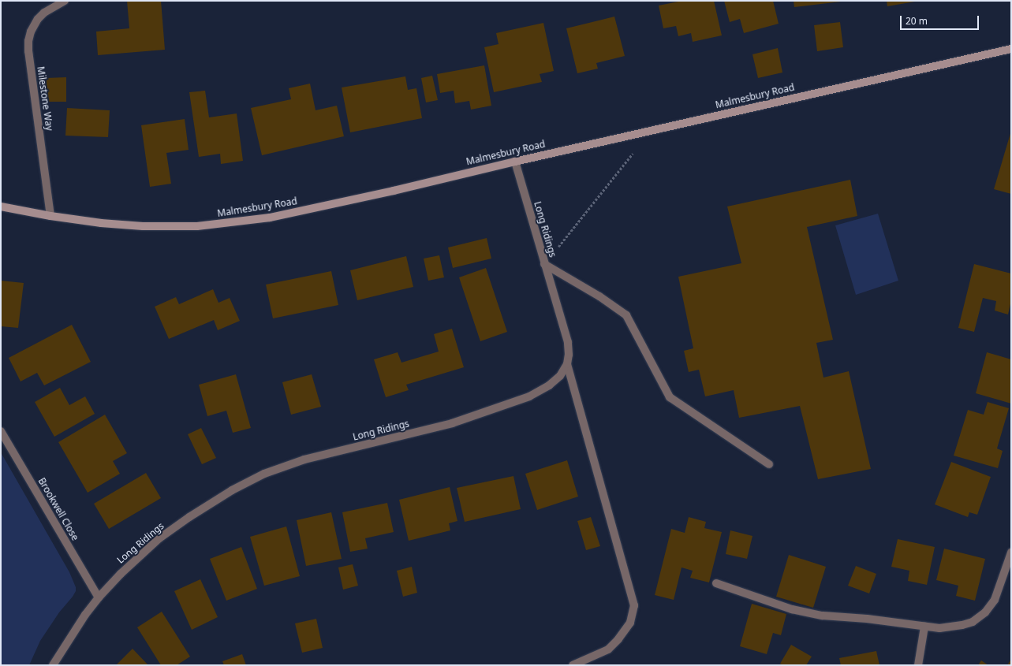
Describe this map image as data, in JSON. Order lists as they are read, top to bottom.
{
  "streets": {
    "main road": ["Malmesbury Road"],
    "street": ["Milestone Way", "Long Ridings", "Brookwell Close"]
  },
  "crossings": [
    ["Malmesbury Road", "Milestone Way"],
    ["Malmesbury Road", "Long Ridings"],
    ["Long Ridings", "Brookwell Close"]
  ],
  "scale_bar": "20 m"
}
